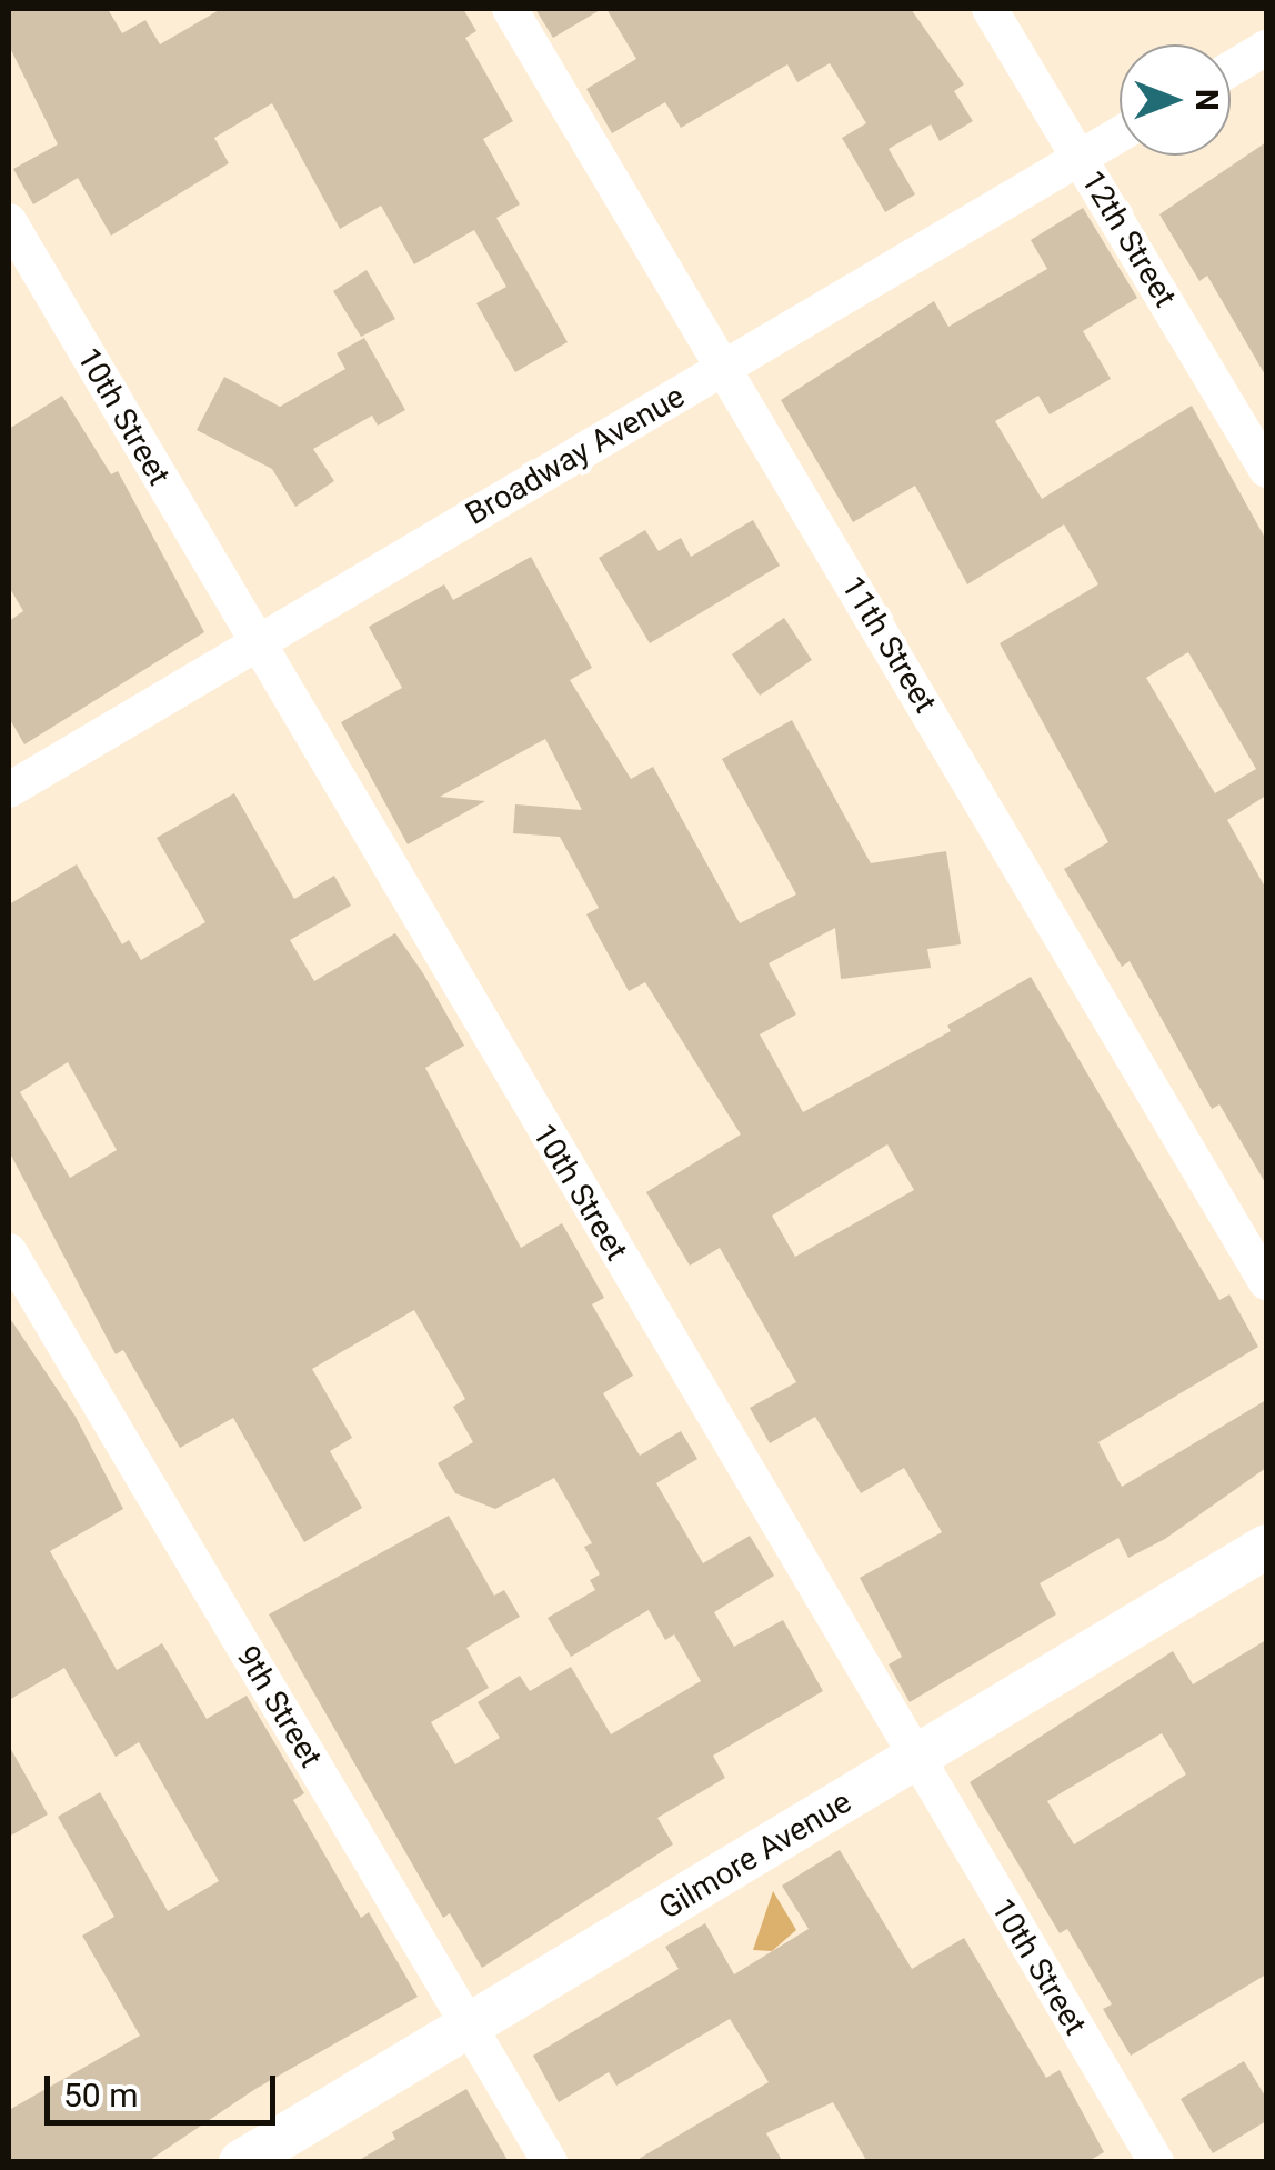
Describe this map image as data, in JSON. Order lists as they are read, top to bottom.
{
  "streets": {
    "main road": ["Gilmore Avenue"],
    "street": [
      "12th Street",
      "10th Street",
      "Broadway Avenue",
      "11th Street",
      "9th Street"
    ]
  },
  "crossings": [
    ["12th Street", "Broadway Avenue"],
    ["10th Street", "Broadway Avenue"],
    ["10th Street", "Gilmore Avenue"],
    ["Broadway Avenue", "11th Street"],
    ["9th Street", "Gilmore Avenue"]
  ],
  "scale_bar": "50 m",
  "north": "right"
}
